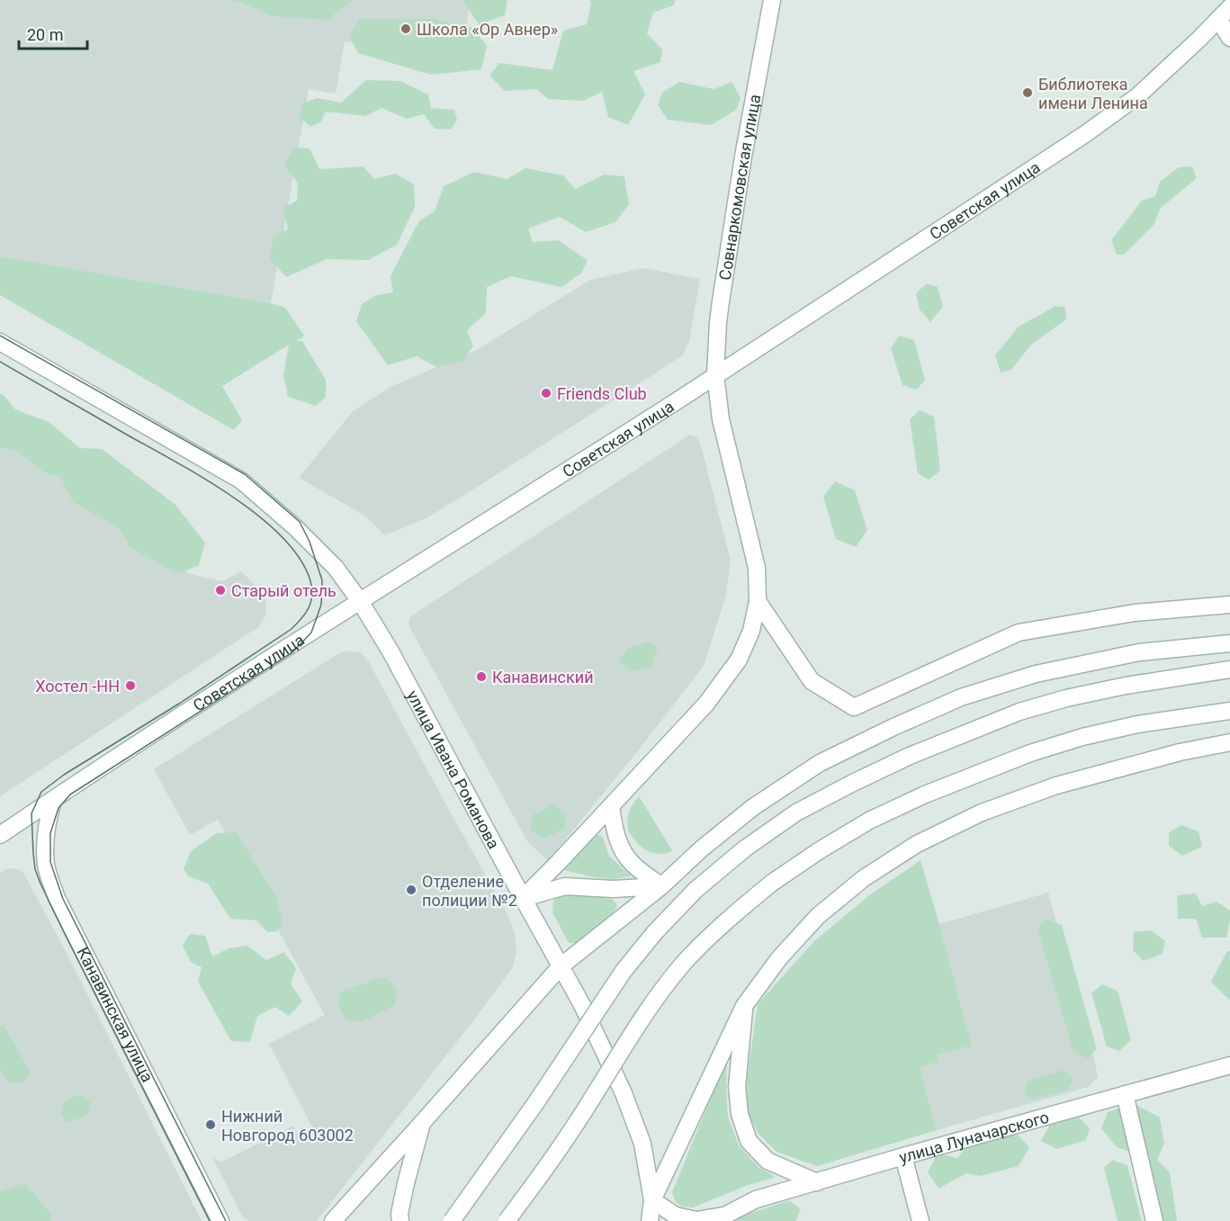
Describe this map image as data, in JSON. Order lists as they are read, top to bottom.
{
  "streets": {
    "main road": [
      "Совнаркомовская улица",
      "Советская улица",
      "улица Ивана Романова",
      "Канавинская улица",
      "улица Луначарского"
    ]
  },
  "crossings": [
    ["Совнаркомовская улица", "Советская улица"],
    ["Совнаркомовская улица", "улица Ивана Романова"],
    ["Советская улица", "улица Ивана Романова"],
    ["Советская улица", "Канавинская улица"],
    ["улица Ивана Романова", "улица Луначарского"]
  ],
  "places": [
    "Школа «Ор Авнер»",
    "Библиотека имени Ленина",
    "Friends Club",
    "Старый отель",
    "Канавинский",
    "Хостел -НН",
    "Отделение полиции №2",
    "Нижний Новгород 603002"
  ],
  "scale_bar": "20 m"
}
